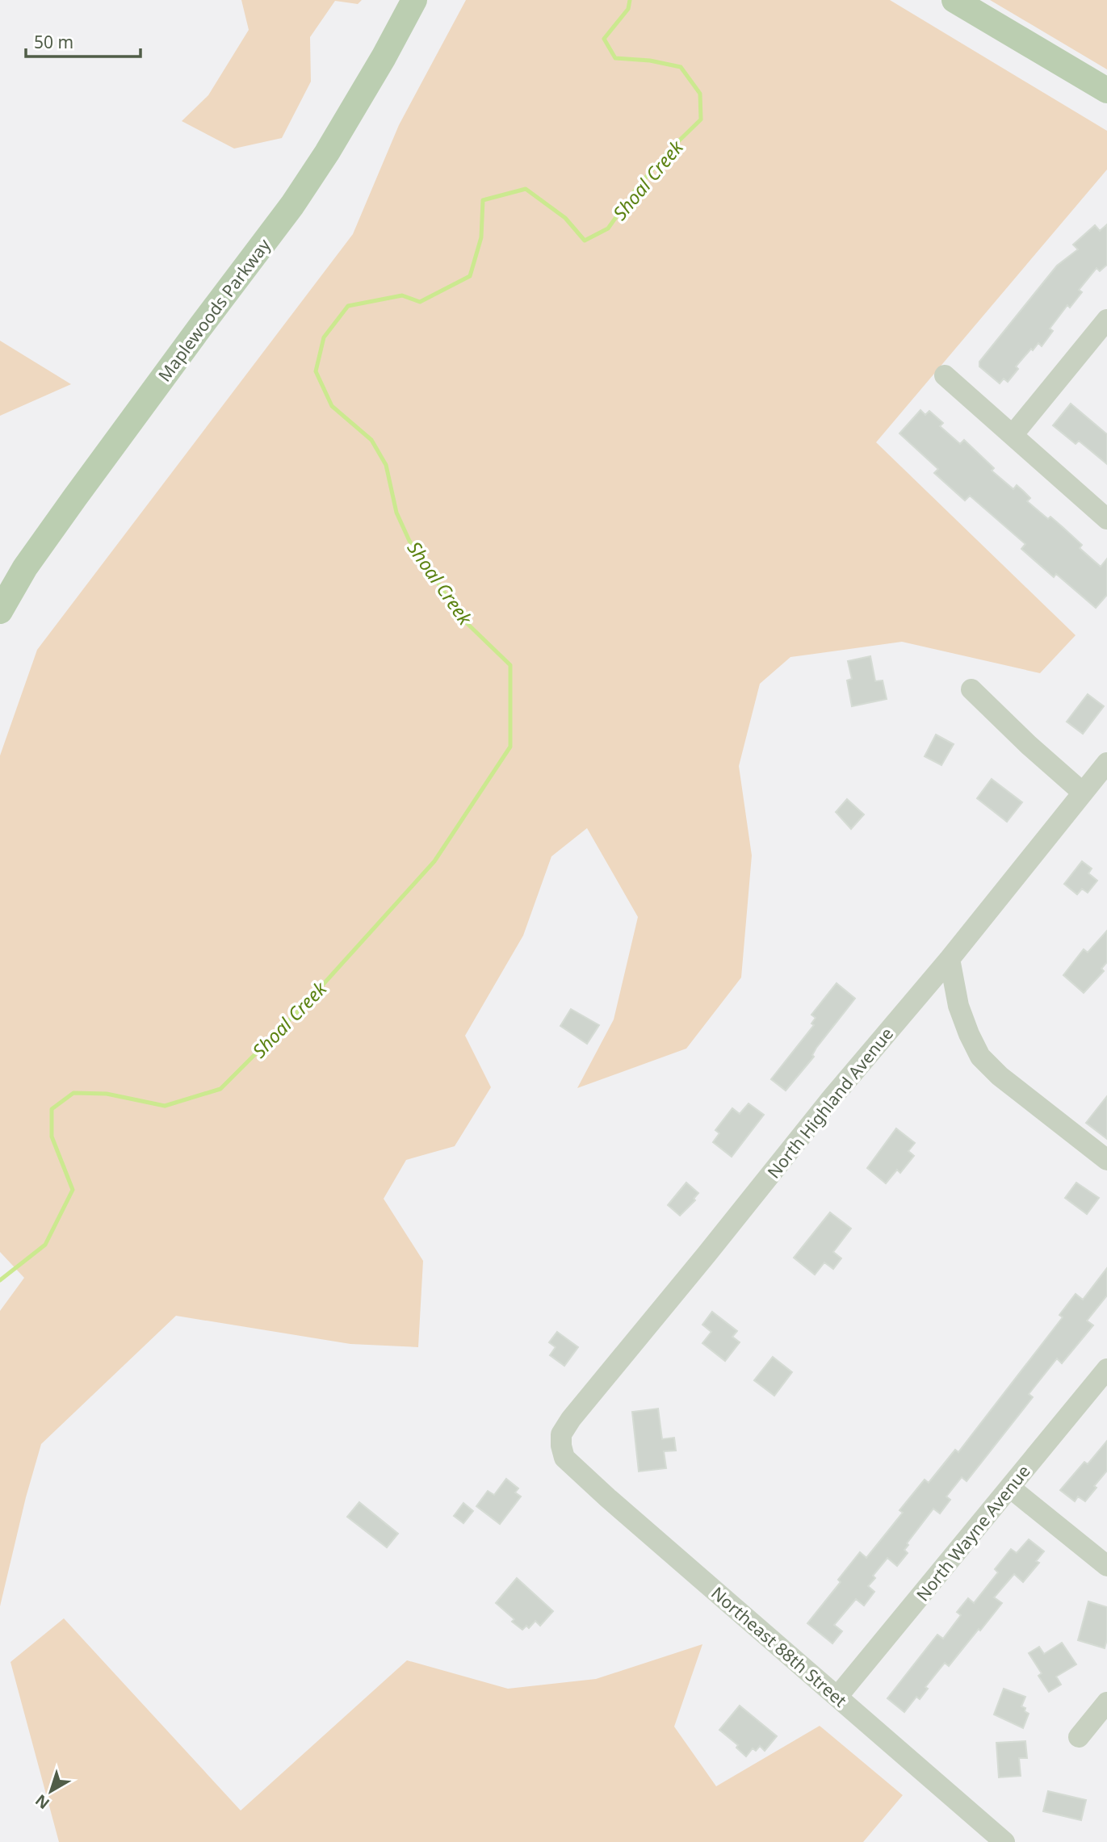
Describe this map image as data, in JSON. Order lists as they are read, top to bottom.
{
  "streets": {
    "main road": ["Maplewoods Parkway"],
    "street": ["North Highland Avenue", "North Wayne Avenue", "Northeast 88th Street"]
  },
  "crossings": [
    ["North Highland Avenue", "Northeast 88th Street"],
    ["North Wayne Avenue", "Northeast 88th Street"]
  ],
  "water": ["Shoal Creek"],
  "scale_bar": "50 m",
  "north": "bottom left"
}
